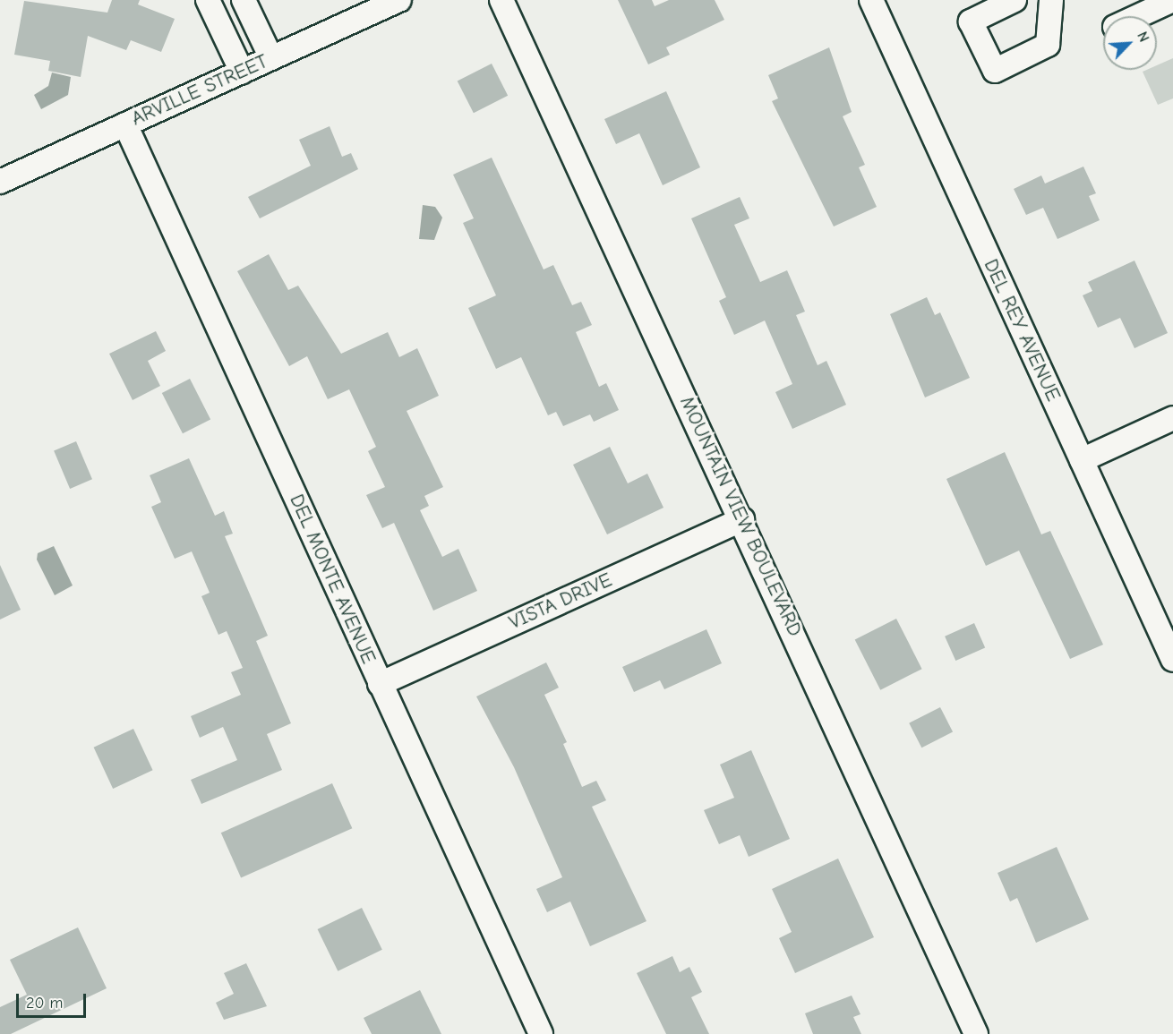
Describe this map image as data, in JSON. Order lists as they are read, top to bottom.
{
  "streets": {
    "street": [
      "ARVILLE STREET",
      "DEL REY AVENUE",
      "MOUNTAIN VIEW BOULEVARD",
      "DEL MONTE AVENUE",
      "VISTA DRIVE"
    ]
  },
  "crossings": [
    ["ARVILLE STREET", "DEL MONTE AVENUE"],
    ["MOUNTAIN VIEW BOULEVARD", "VISTA DRIVE"],
    ["DEL MONTE AVENUE", "VISTA DRIVE"]
  ],
  "scale_bar": "20 m",
  "north": "top right"
}
